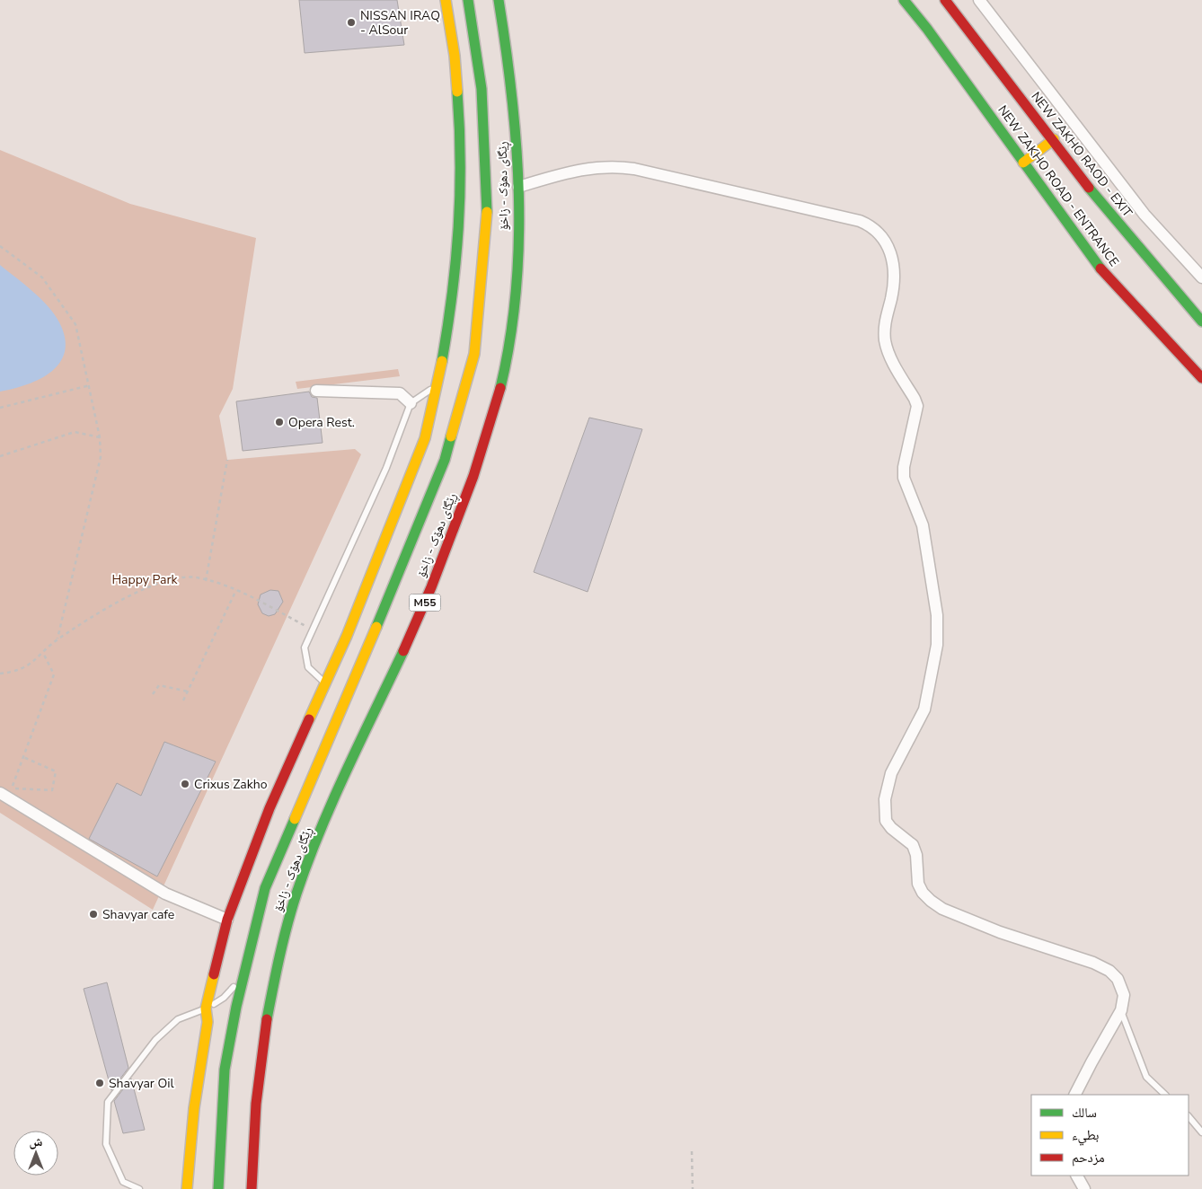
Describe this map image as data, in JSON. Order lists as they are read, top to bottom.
{
  "streets": {
    "main road": [
      "NEW ZAKHO RAOD - EXIT",
      "ڕێگای دهۆک - زاخۆ",
      "NEW ZAKHO ROAD - ENTRANCE",
      "M55"
    ]
  },
  "parks": ["Happy Park"],
  "places": [
    "NISSAN IRAQ - AlSour",
    "Opera Rest.",
    "Crixus Zakho",
    "Shavyar cafe",
    "Shavyar Oil"
  ],
  "legend": ["سالك", "بطيء", "مزدحم"],
  "north": "top"
}
